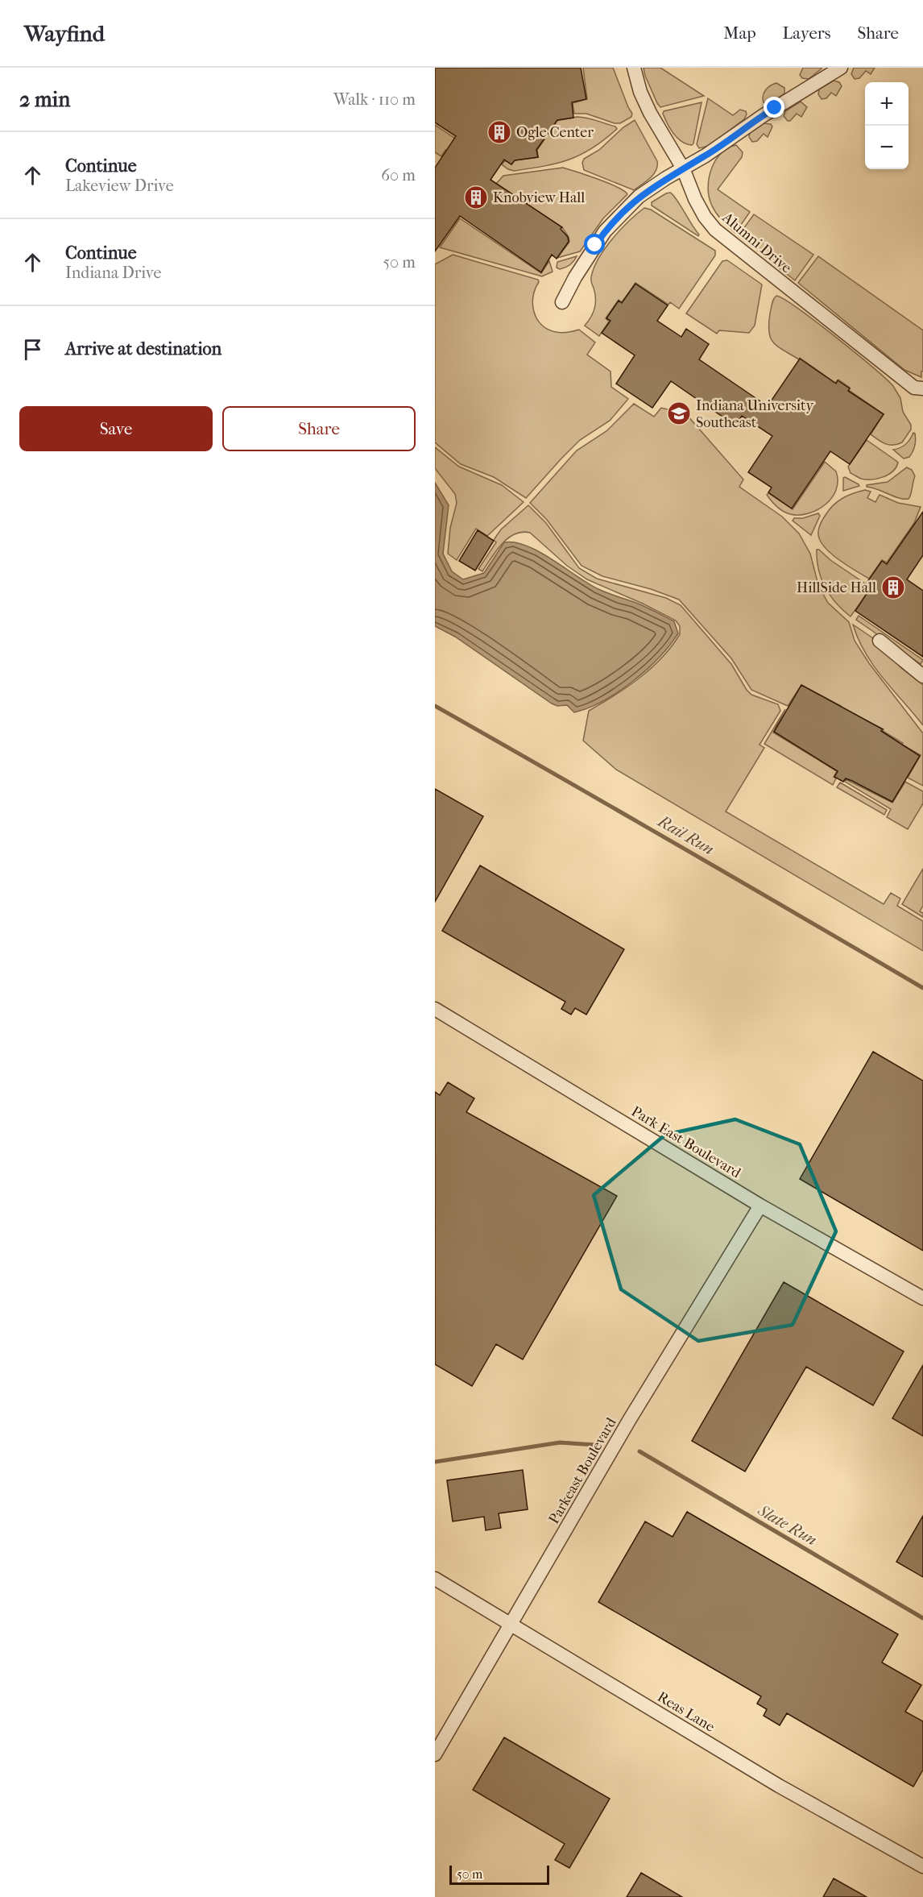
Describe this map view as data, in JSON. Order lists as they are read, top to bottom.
{
  "streets": {
    "street": [
      "Alumni Drive",
      "Park East Boulevard",
      "Parkeast Boulevard",
      "Reas Lane"
    ]
  },
  "crossings": [
    ["Park East Boulevard", "Parkeast Boulevard"],
    ["Parkeast Boulevard", "Reas Lane"]
  ],
  "water": ["Rail Run", "Slate Run"],
  "places": {
    "building": ["Ogle Center", "Knobview Hall", "HillSide Hall"],
    "school or university": ["Indiana University Southeast"]
  },
  "scale_bar": "50 m",
  "page": {
    "header": "Wayfind",
    "nav": ["Map", "Layers", "Share"],
    "heading": ["2 min", "Walk · 110 m"],
    "map_buttons": ["+", "−"],
    "list": [
      ["Continue", "Lakeview Drive", "60 m"],
      ["Continue", "Indiana Drive", "50 m"],
      "Arrive at destination"
    ],
    "buttons": ["Save", "Share"],
    "scale": "50 m"
  }
}
